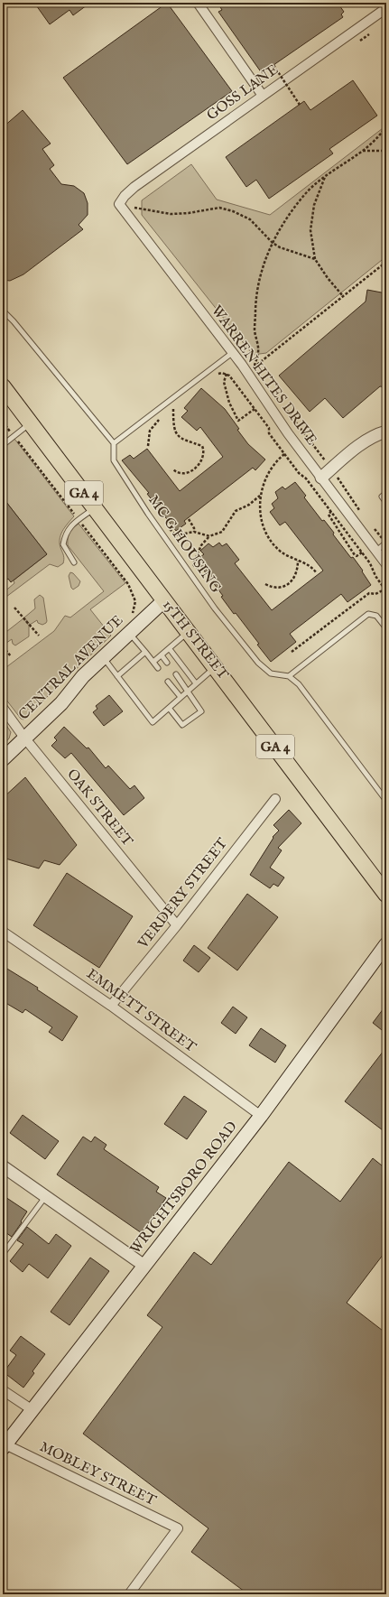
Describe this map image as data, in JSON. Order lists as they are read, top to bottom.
{
  "streets": {
    "main road": [
      "GA 4",
      "15TH STREET",
      "CENTRAL AVENUE",
      "WRIGHTSBORO ROAD"
    ],
    "street": [
      "GOSS LANE",
      "WARREN HITES DRIVE",
      "OAK STREET",
      "VERDERY STREET",
      "EMMETT STREET",
      "MOBLEY STREET"
    ],
    "lane": ["MC G HOUSING"]
  },
  "crossings": [
    ["GOSS LANE", "WARREN HITES DRIVE"],
    ["15TH STREET", "CENTRAL AVENUE"],
    ["CENTRAL AVENUE", "OAK STREET"],
    ["OAK STREET", "VERDERY STREET"],
    ["VERDERY STREET", "EMMETT STREET"],
    ["EMMETT STREET", "WRIGHTSBORO ROAD"],
    ["WRIGHTSBORO ROAD", "MOBLEY STREET"]
  ]
}
